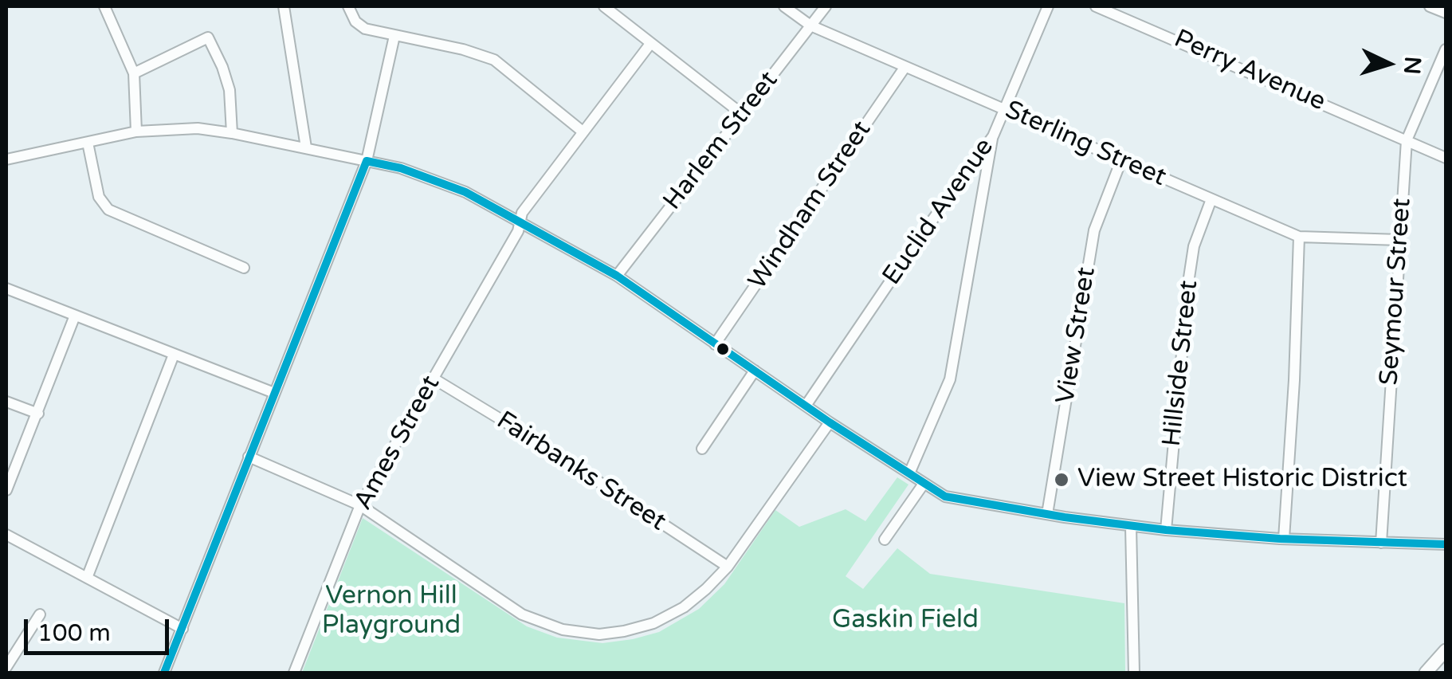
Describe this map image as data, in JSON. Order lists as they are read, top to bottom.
{
  "streets": {
    "street": [
      "Perry Avenue",
      "Harlem Street",
      "Sterling Street",
      "Windham Street",
      "Euclid Avenue",
      "Seymour Street",
      "View Street",
      "Hillside Street",
      "Ames Street",
      "Fairbanks Street"
    ]
  },
  "crossings": [
    ["Perry Avenue", "Seymour Street"],
    ["Harlem Street", "Sterling Street"],
    ["Sterling Street", "Windham Street"],
    ["Sterling Street", "Euclid Avenue"],
    ["Sterling Street", "Seymour Street"],
    ["Sterling Street", "View Street"],
    ["Sterling Street", "Hillside Street"],
    ["Ames Street", "Fairbanks Street"]
  ],
  "parks": ["Vernon Hill Playground", "Gaskin Field"],
  "places": ["View Street Historic District"],
  "scale_bar": "100 m",
  "north": "right"
}
